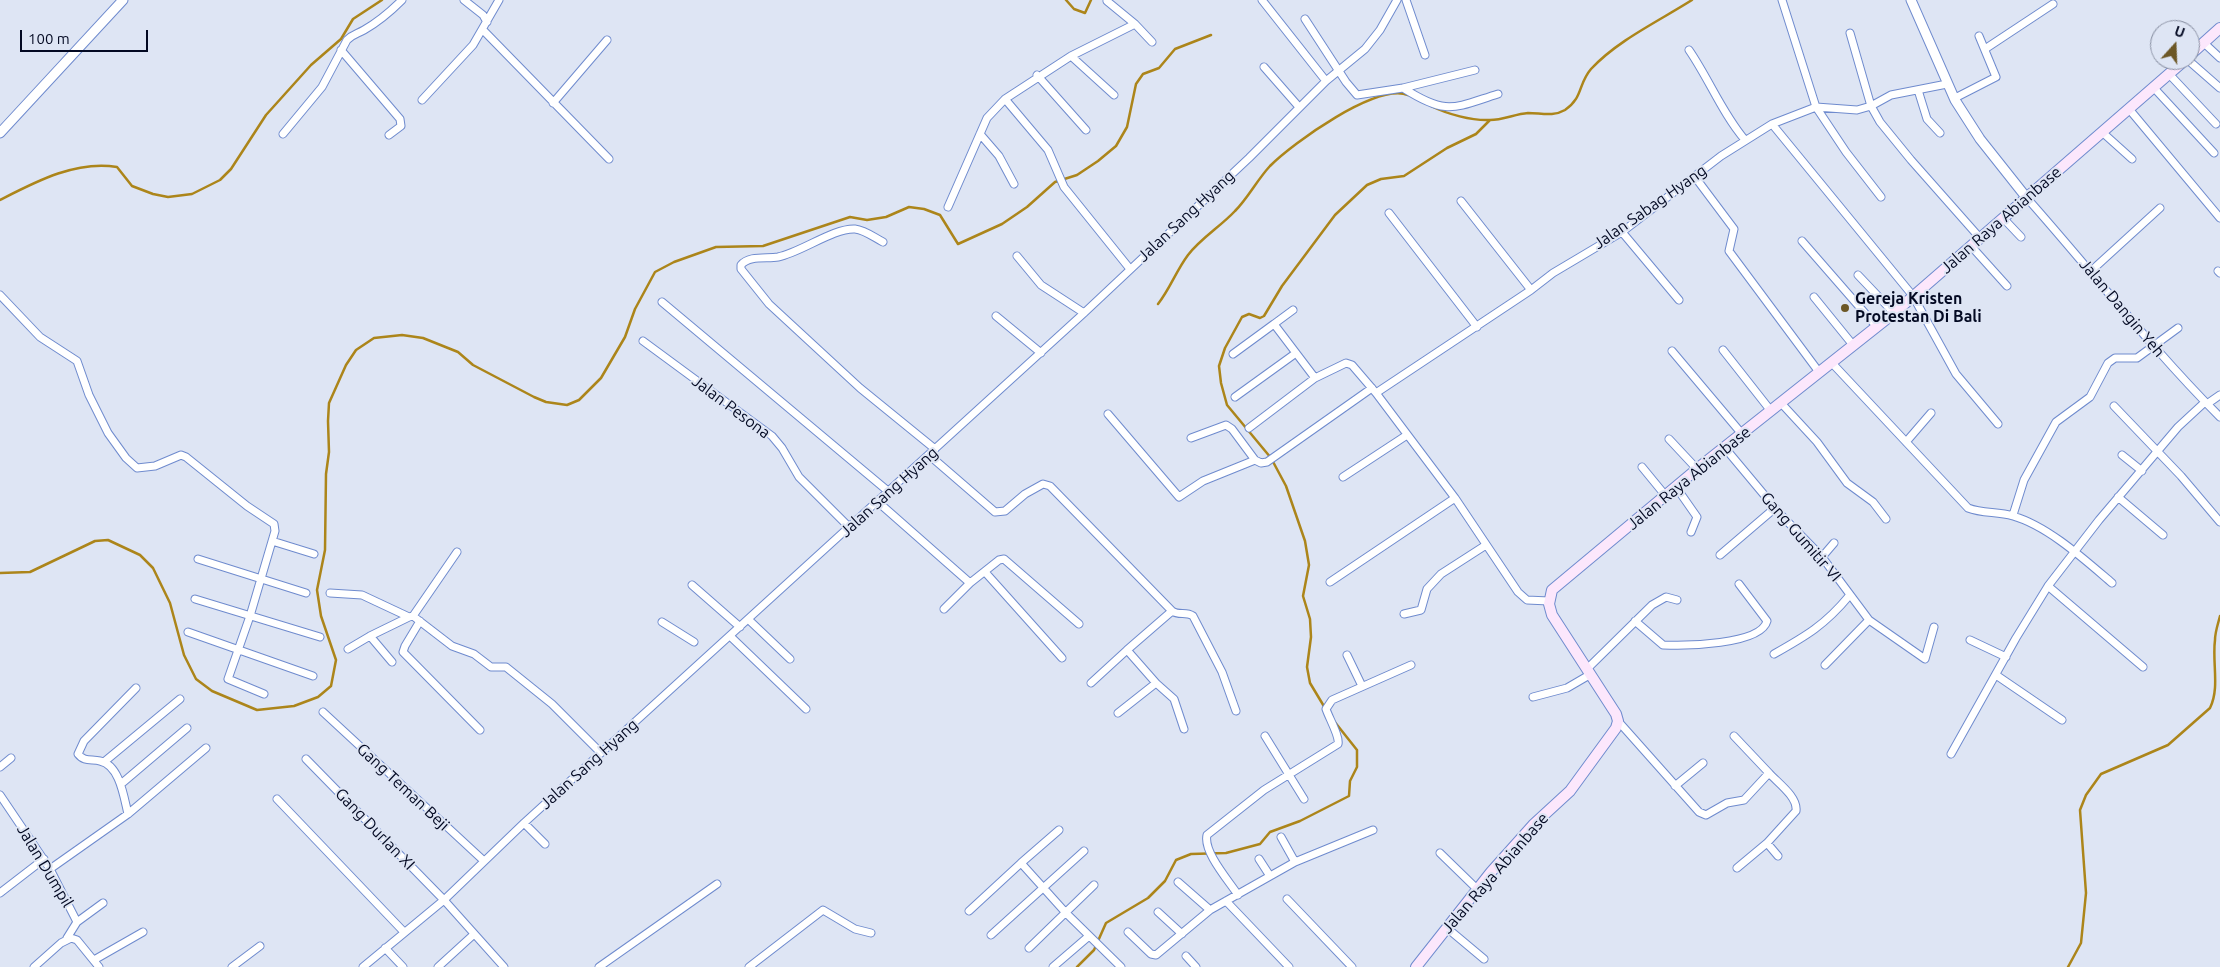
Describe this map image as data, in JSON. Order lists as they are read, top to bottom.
{
  "streets": {
    "main road": ["Jalan Raya Abianbase"],
    "street": [
      "Jalan Sabag Hyang",
      "Jalan Sang Hyang",
      "Jalan Dangin Yeh",
      "Jalan Pesona",
      "Gang Gumitir VI",
      "Gang Teman Beji",
      "Gang DurIan XI",
      "Jalan Dumpil"
    ]
  },
  "crossings": [
    ["Jalan Sang Hyang", "Jalan Pesona"],
    ["Jalan Sang Hyang", "Gang Teman Beji"],
    ["Jalan Sang Hyang", "Gang DurIan XI"],
    ["Jalan Raya Abianbase", "Jalan Dangin Yeh"],
    ["Jalan Raya Abianbase", "Gang Gumitir VI"]
  ],
  "places": ["Gereja Kristen Protestan Di Bali"],
  "scale_bar": "100 m",
  "north": "top"
}
